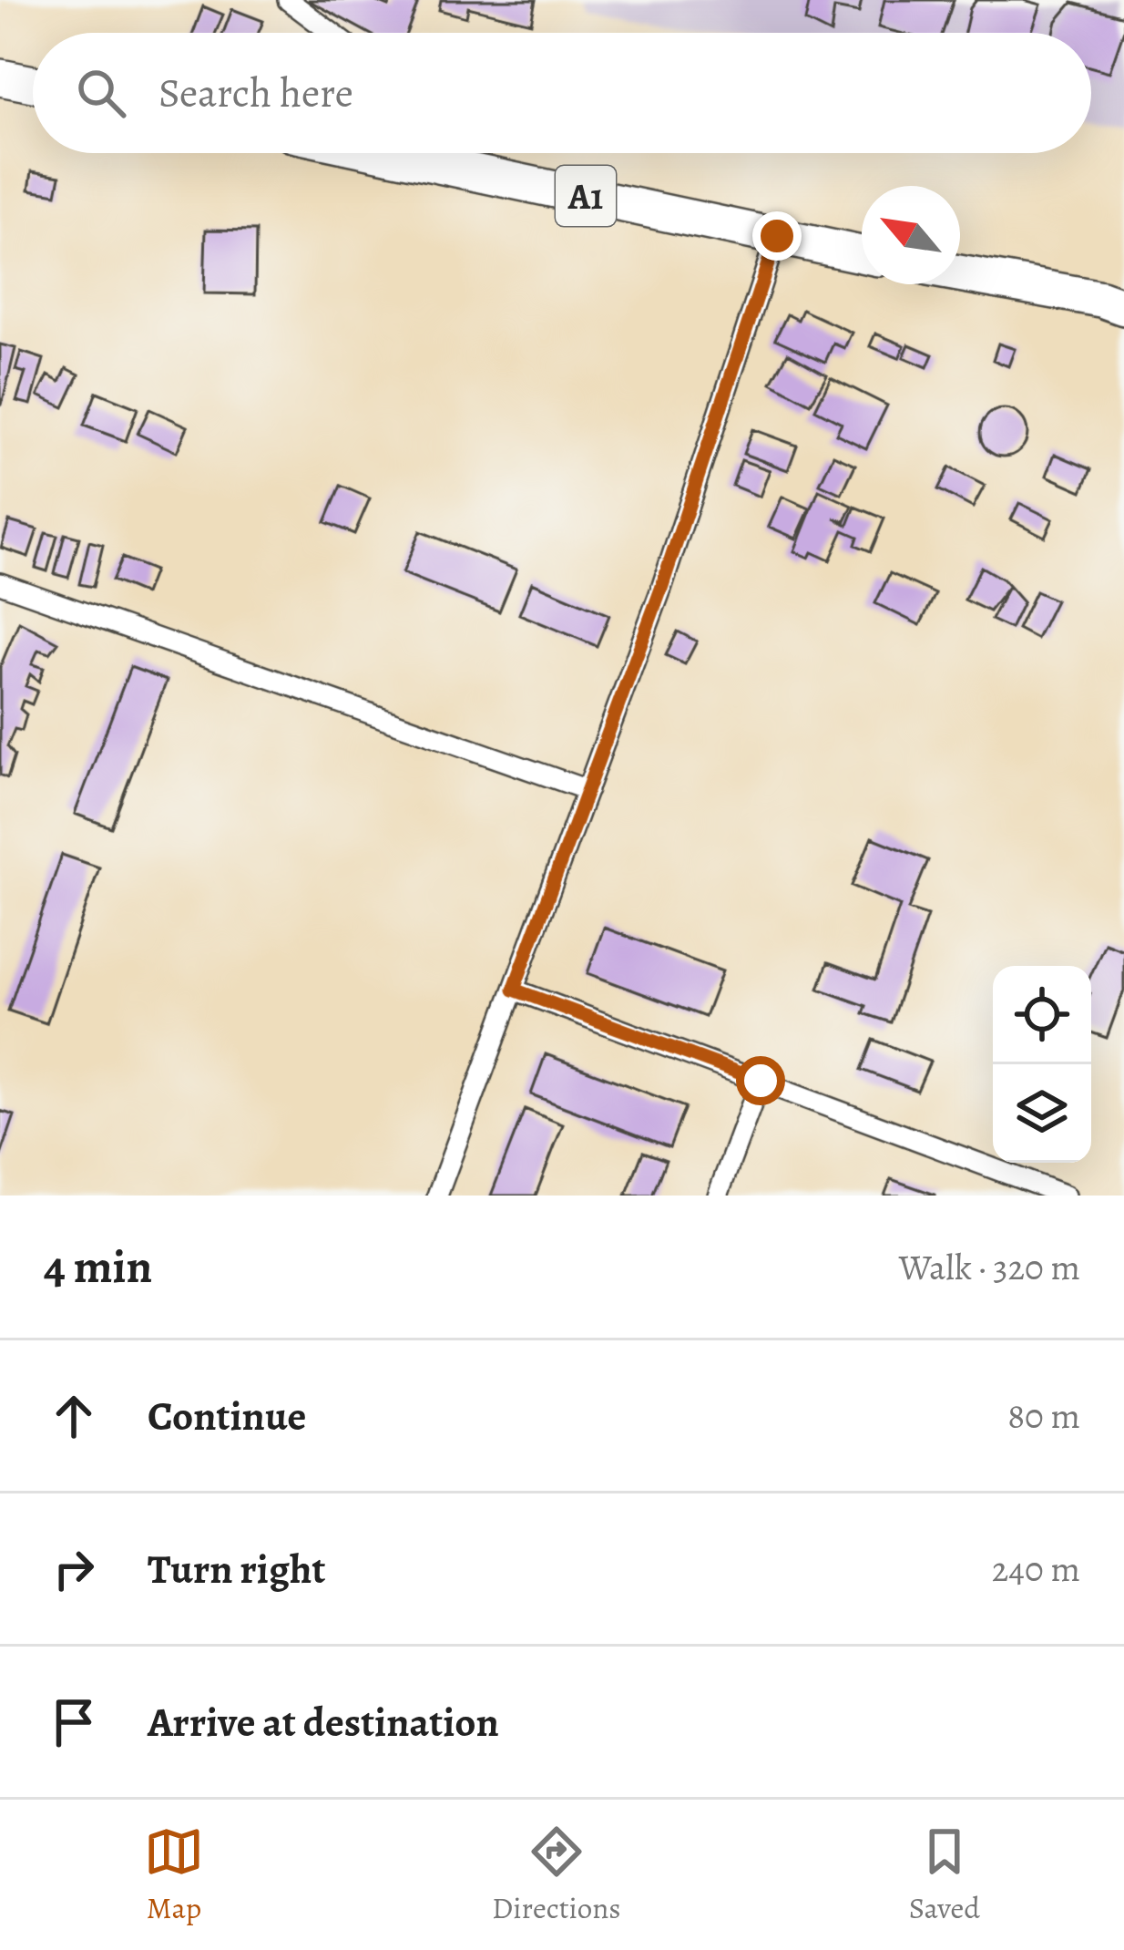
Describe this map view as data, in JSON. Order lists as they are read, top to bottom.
{
  "streets": {
    "highway": ["A1"]
  },
  "north": "top left",
  "page": {
    "search": "Search here",
    "heading": ["4 min", "Walk · 320 m"],
    "list": [
      ["Continue", "80 m"],
      ["Turn right", "240 m"],
      "Arrive at destination"
    ],
    "nav": ["Map", "Directions", "Saved"]
  }
}
